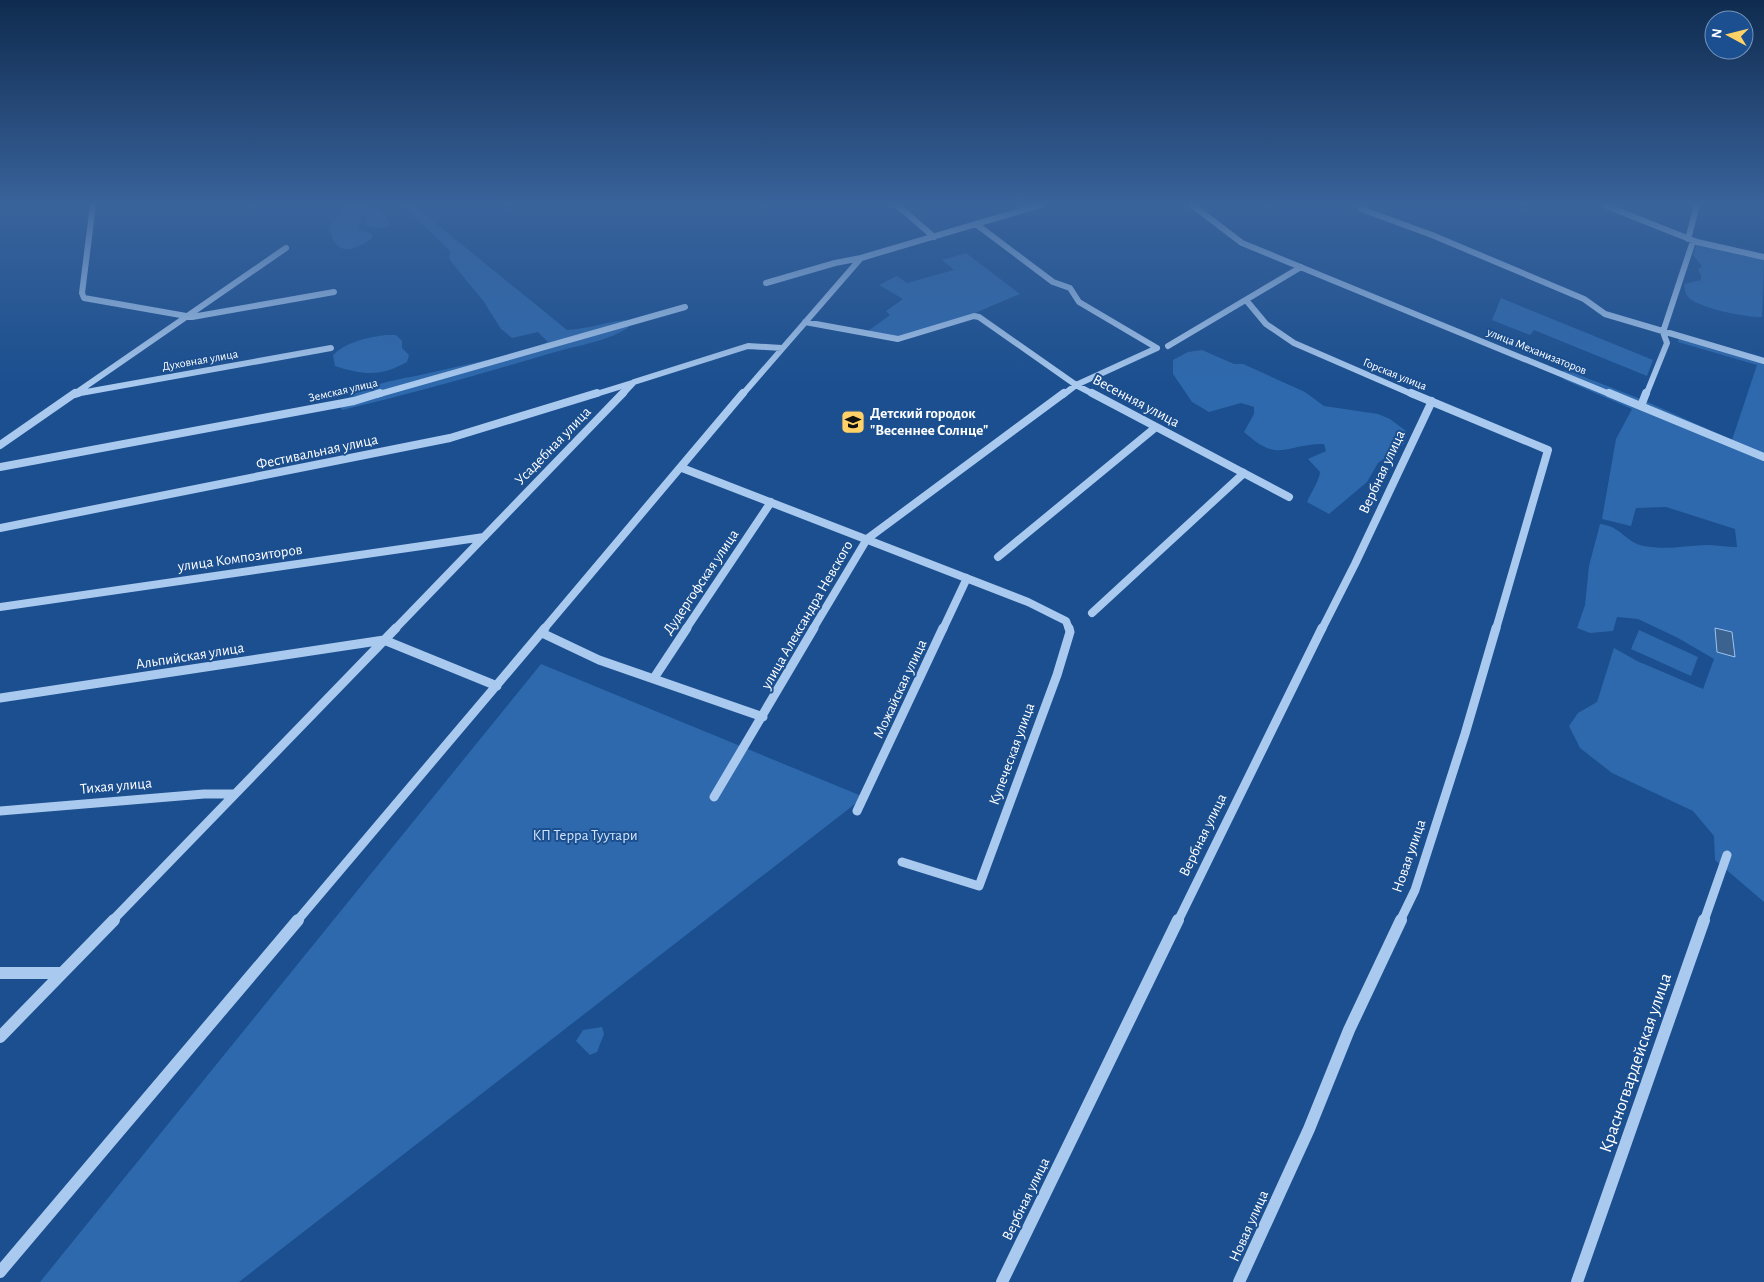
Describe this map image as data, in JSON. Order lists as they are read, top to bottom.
{
  "streets": {
    "street": [
      "улица Механизаторов",
      "Духовная улица",
      "Горская улица",
      "Земская улица",
      "Весенняя улица",
      "Усадебная улица",
      "Фестивальная улица",
      "Вербная улица",
      "улица Композиторов",
      "Дудергофская улица",
      "улица Александра Невского",
      "Альпийская улица",
      "Можайская улица",
      "Купеческая улица",
      "Тихая улица",
      "Новая улица",
      "Красногвардейская улица"
    ]
  },
  "crossings": [
    ["Горская улица", "Вербная улица"],
    ["Горская улица", "Новая улица"],
    ["Весенняя улица", "улица Александра Невского"],
    ["Усадебная улица", "Фестивальная улица"],
    ["Усадебная улица", "улица Композиторов"],
    ["Усадебная улица", "Альпийская улица"],
    ["Усадебная улица", "Тихая улица"],
    ["Можайская улица", "Купеческая улица"]
  ],
  "parks": ["КП Терра Туутари"],
  "places": {
    "school or university": ["Детский городок \"Весеннее Солнце\""]
  },
  "north": "left"
}
